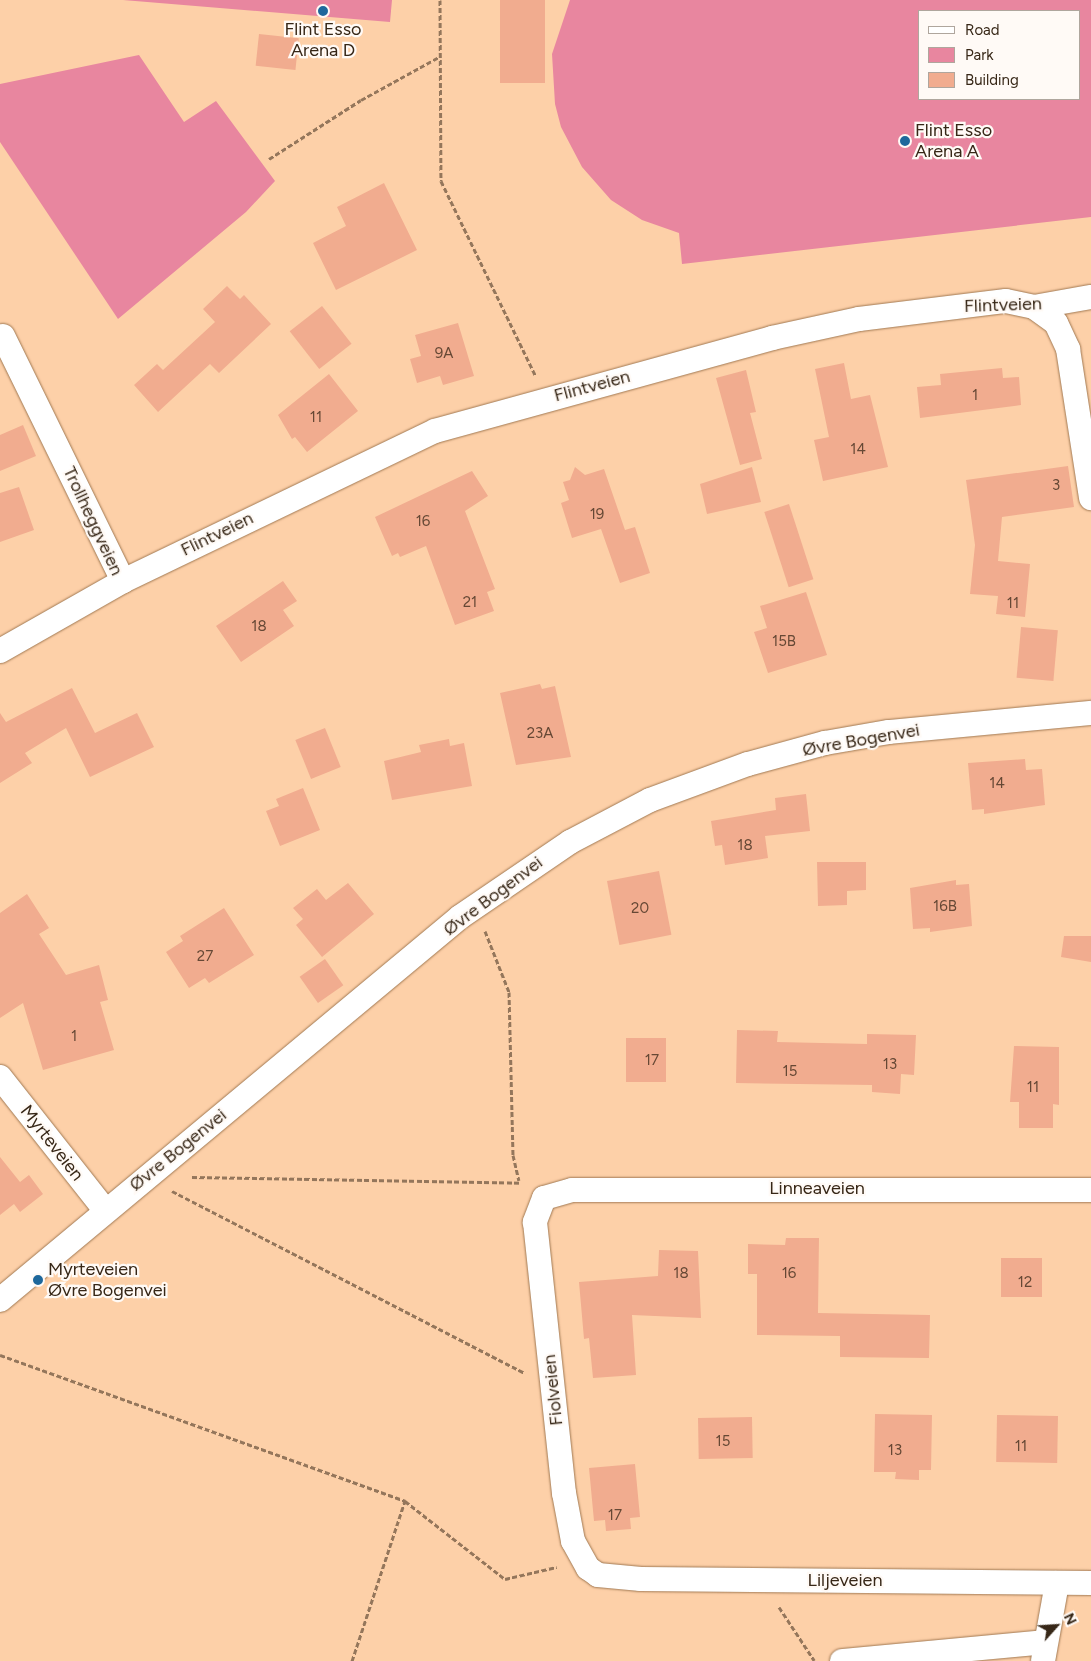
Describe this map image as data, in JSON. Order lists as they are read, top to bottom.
{
  "streets": {
    "street": [
      "Flintveien",
      "Trollheggveien",
      "Øvre Bogenvei",
      "Myrteveien",
      "Linneaveien",
      "Fiolveien",
      "Liljeveien"
    ]
  },
  "crossings": [
    ["Flintveien", "Trollheggveien"],
    ["Øvre Bogenvei", "Myrteveien"],
    ["Linneaveien", "Fiolveien"],
    ["Fiolveien", "Liljeveien"]
  ],
  "places": ["Flint Esso Arena D", "Flint Esso Arena A", "Myrteveien Øvre Bogenvei"],
  "house_numbers": [
    "9A",
    "1",
    "11",
    "14",
    "3",
    "19",
    "16",
    "21",
    "11",
    "18",
    "15B",
    "23A",
    "14",
    "18",
    "16B",
    "20",
    "27",
    "1",
    "17",
    "13",
    "15",
    "11",
    "18",
    "16",
    "12",
    "15",
    "11",
    "13",
    "17"
  ],
  "legend": ["Road", "Park", "Building"],
  "north": "top right"
}
